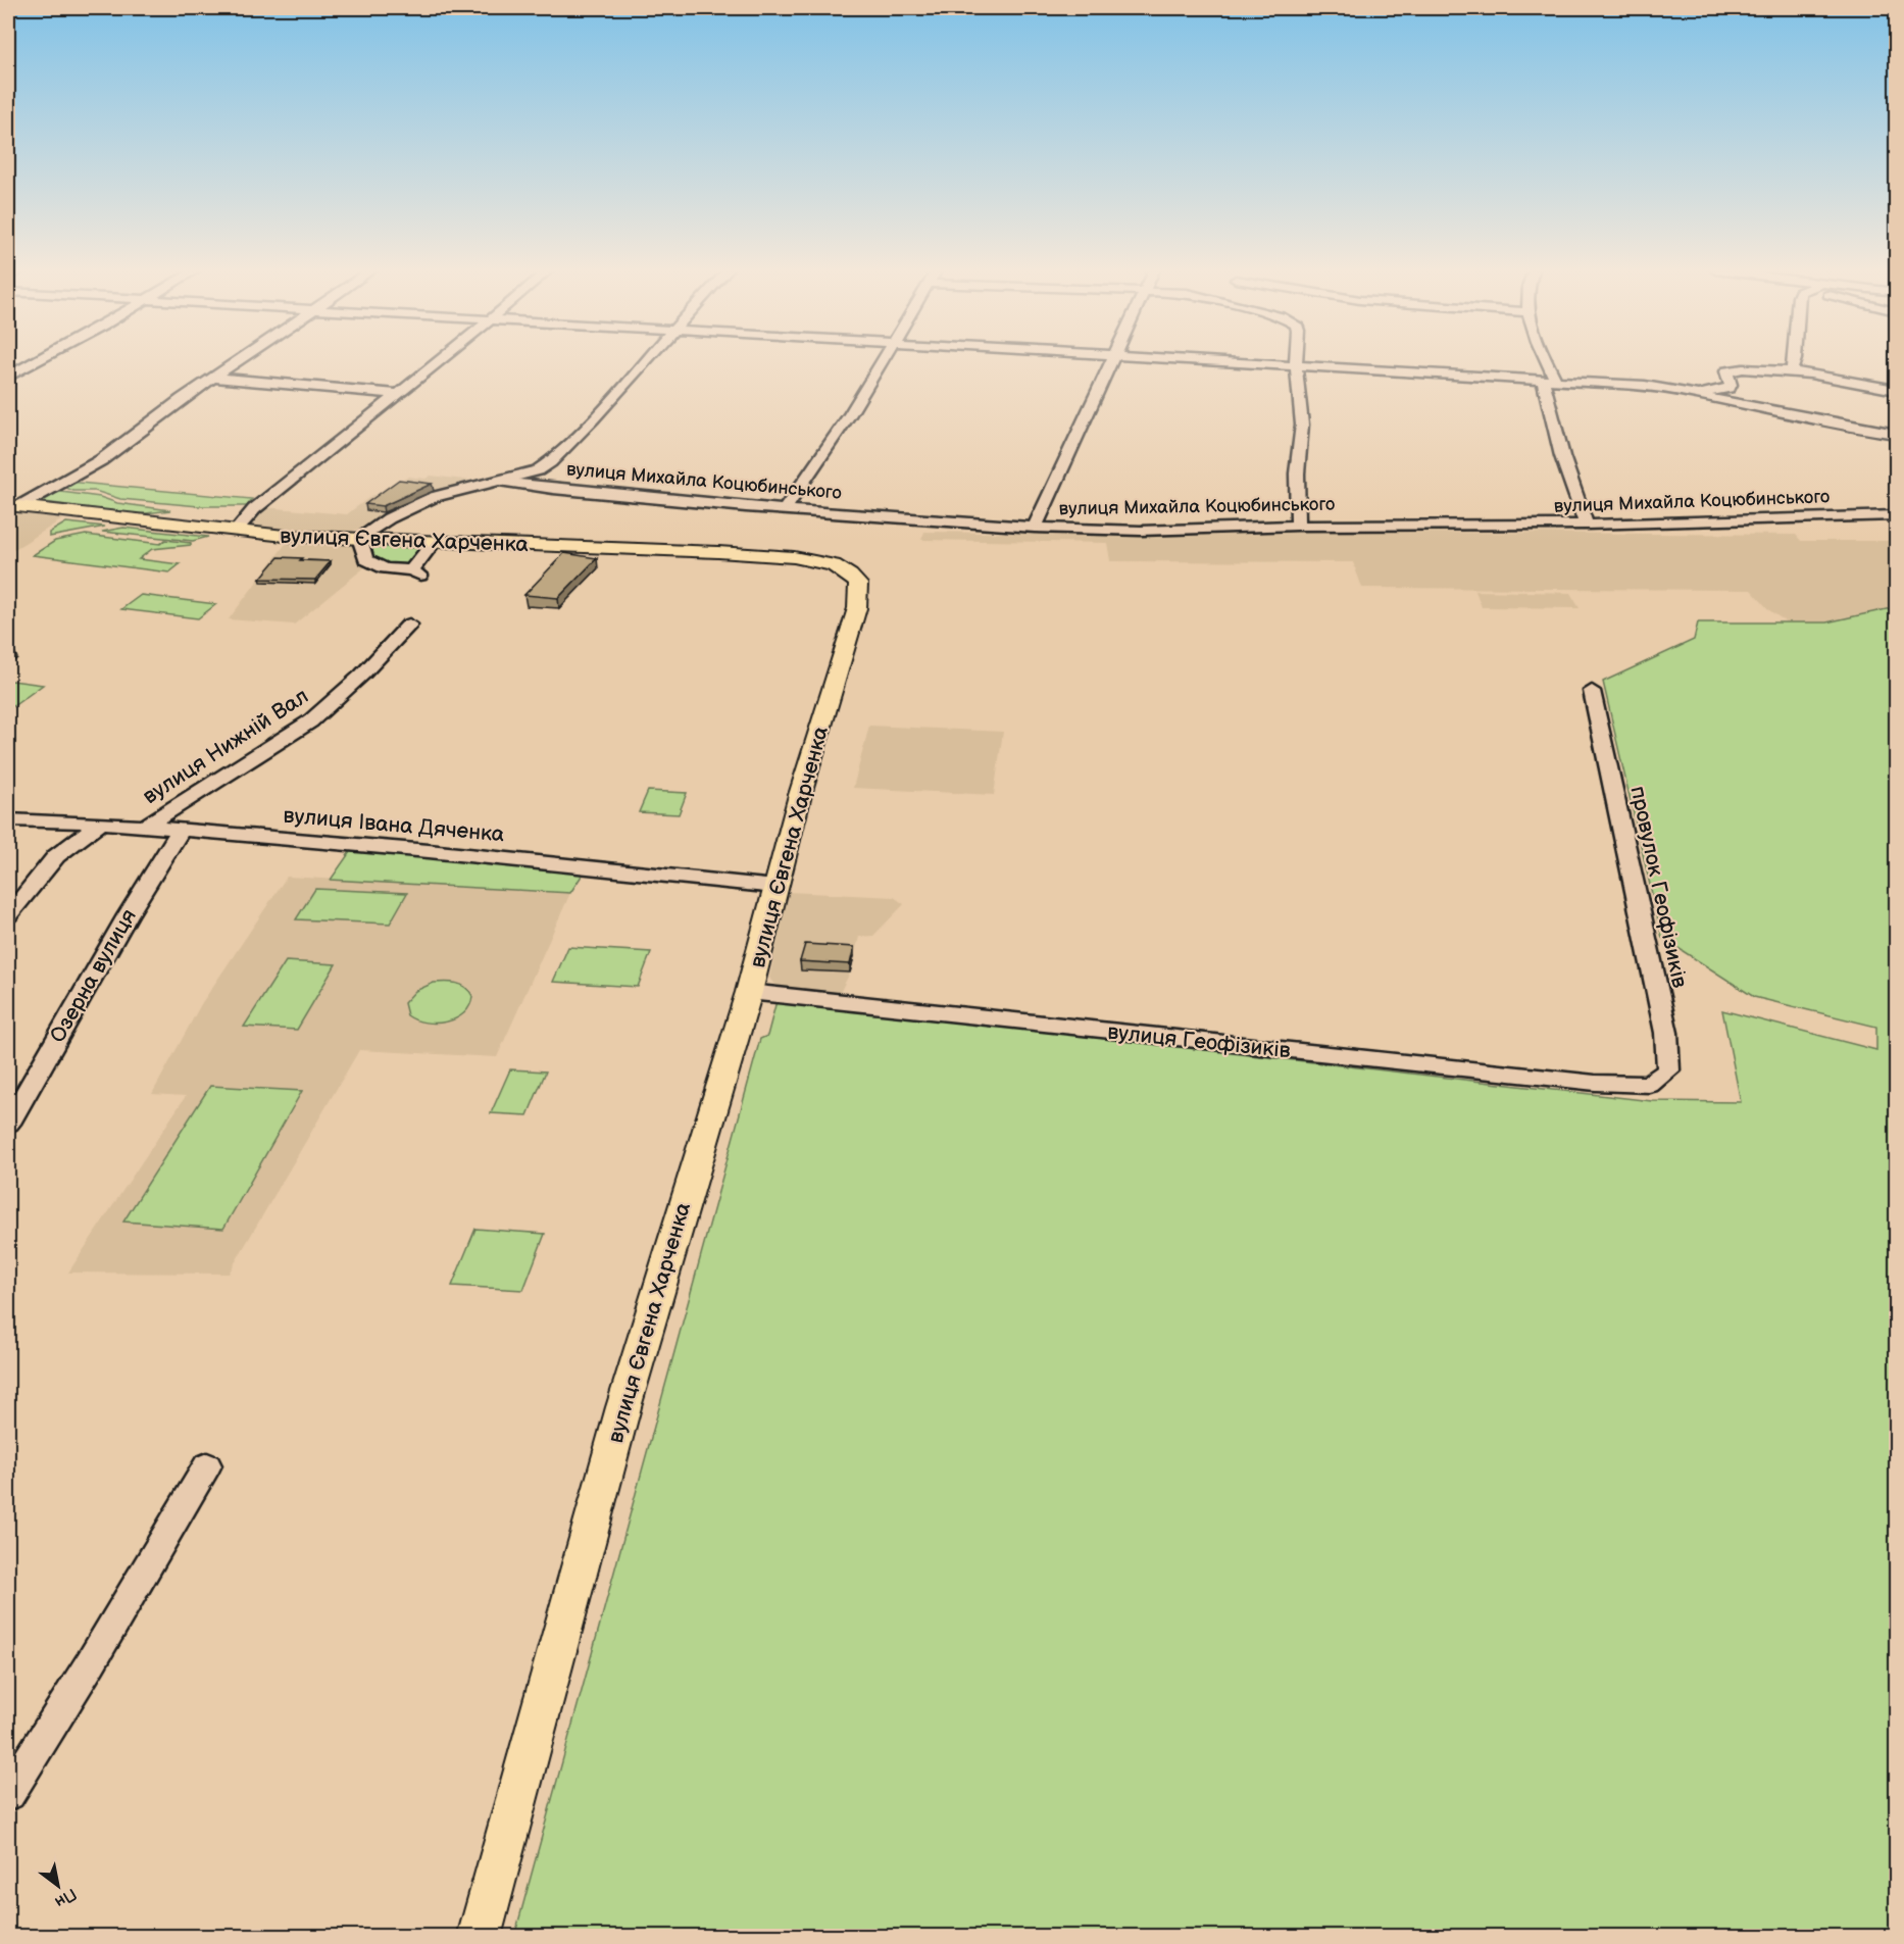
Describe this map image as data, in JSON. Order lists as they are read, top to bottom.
{
  "streets": {
    "main road": ["вулиця Євгена Харченка"],
    "street": [
      "вулиця Михайла Коцюбинського",
      "вулиця Нижній Вал",
      "вулиця Івана Дяченка",
      "провулок Геофізиків",
      "Озерна вулиця",
      "вулиця Геофізиків"
    ]
  },
  "crossings": [
    ["вулиця Євгена Харченка", "вулиця Івана Дяченка"],
    ["вулиця Євгена Харченка", "вулиця Геофізиків"],
    ["вулиця Нижній Вал", "вулиця Івана Дяченка"],
    ["вулиця Івана Дяченка", "Озерна вулиця"],
    ["провулок Геофізиків", "вулиця Геофізиків"]
  ],
  "north": "bottom right"
}
